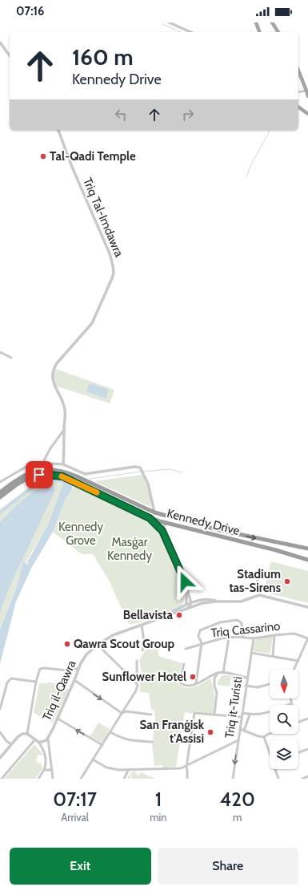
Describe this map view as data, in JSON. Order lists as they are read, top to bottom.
{
  "streets": {
    "highway": ["Kennedy Drive"],
    "street": [
      "Triq Tal-Imdawra",
      "Triq Cassarino",
      "Triq il-Qawra",
      "Triq it-Turisti"
    ]
  },
  "crossings": [
    ["Triq Cassarino", "Triq it-Turisti"]
  ],
  "parks": ["Kennedy Grove", "Masġar Kennedy"],
  "places": [
    "Tal-Qadi Temple",
    "Stadium tas-Sirens",
    "Bellavista",
    "Qawra Scout Group",
    "Sunflower Hotel",
    "San Franġisk t'Assisi"
  ],
  "north": "bottom",
  "page": {
    "status": "07:16",
    "turn": ["160 m", "Kennedy Drive"],
    "eta": [
      "07:17",
      "Arrival",
      "1",
      "min",
      "420",
      "m"
    ],
    "buttons": ["Exit", "Share"]
  }
}
